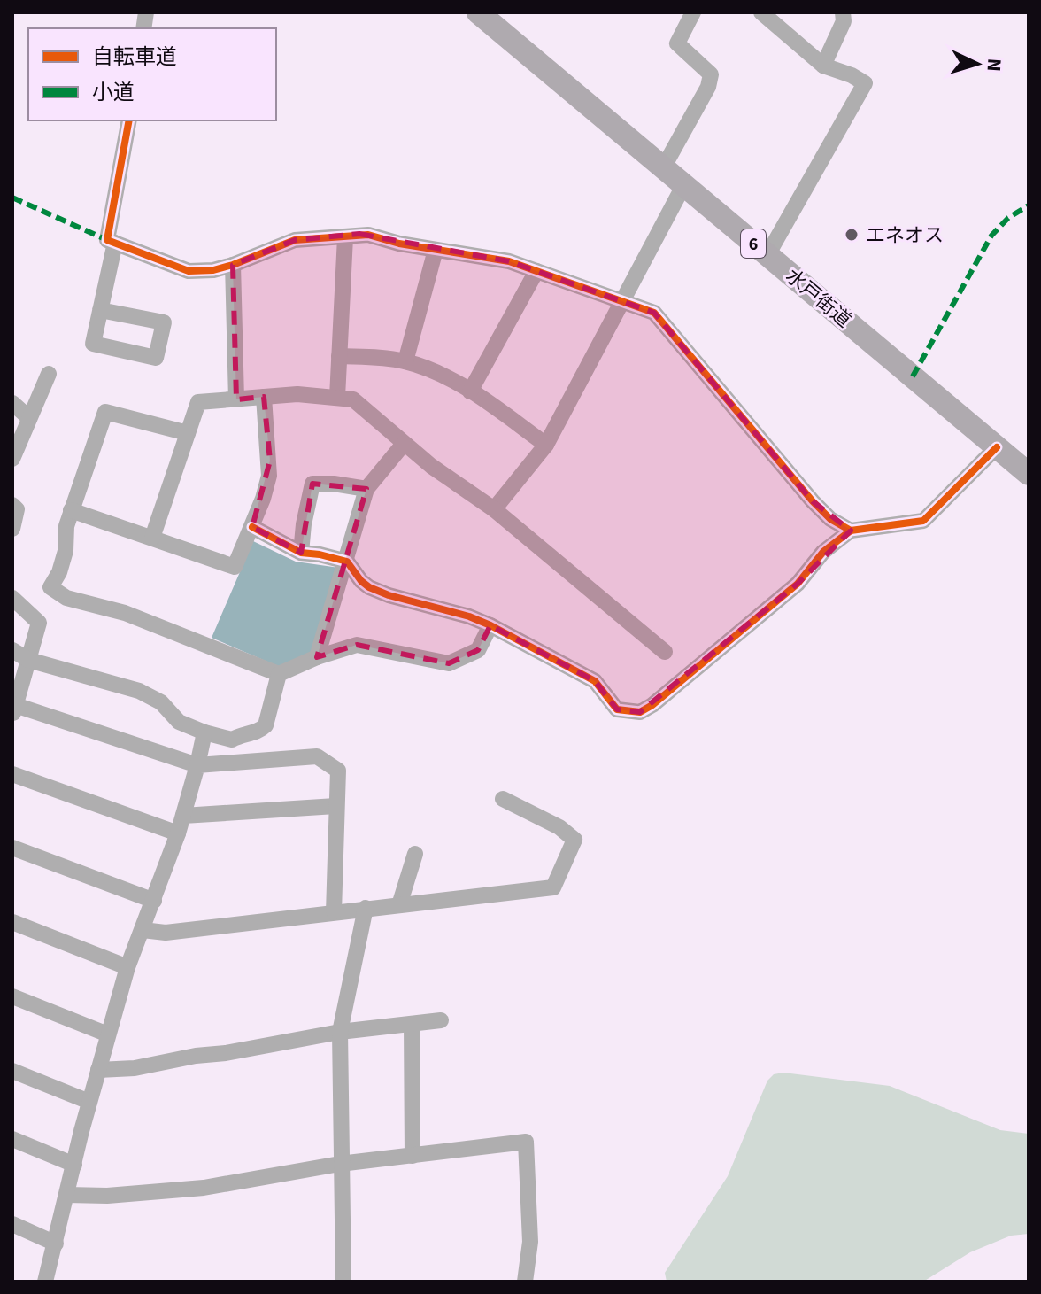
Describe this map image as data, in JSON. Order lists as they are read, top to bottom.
{
  "streets": {
    "highway": ["6", "水戸街道"]
  },
  "places": ["エネオス"],
  "legend": ["自転車道", "小道"],
  "north": "right"
}
